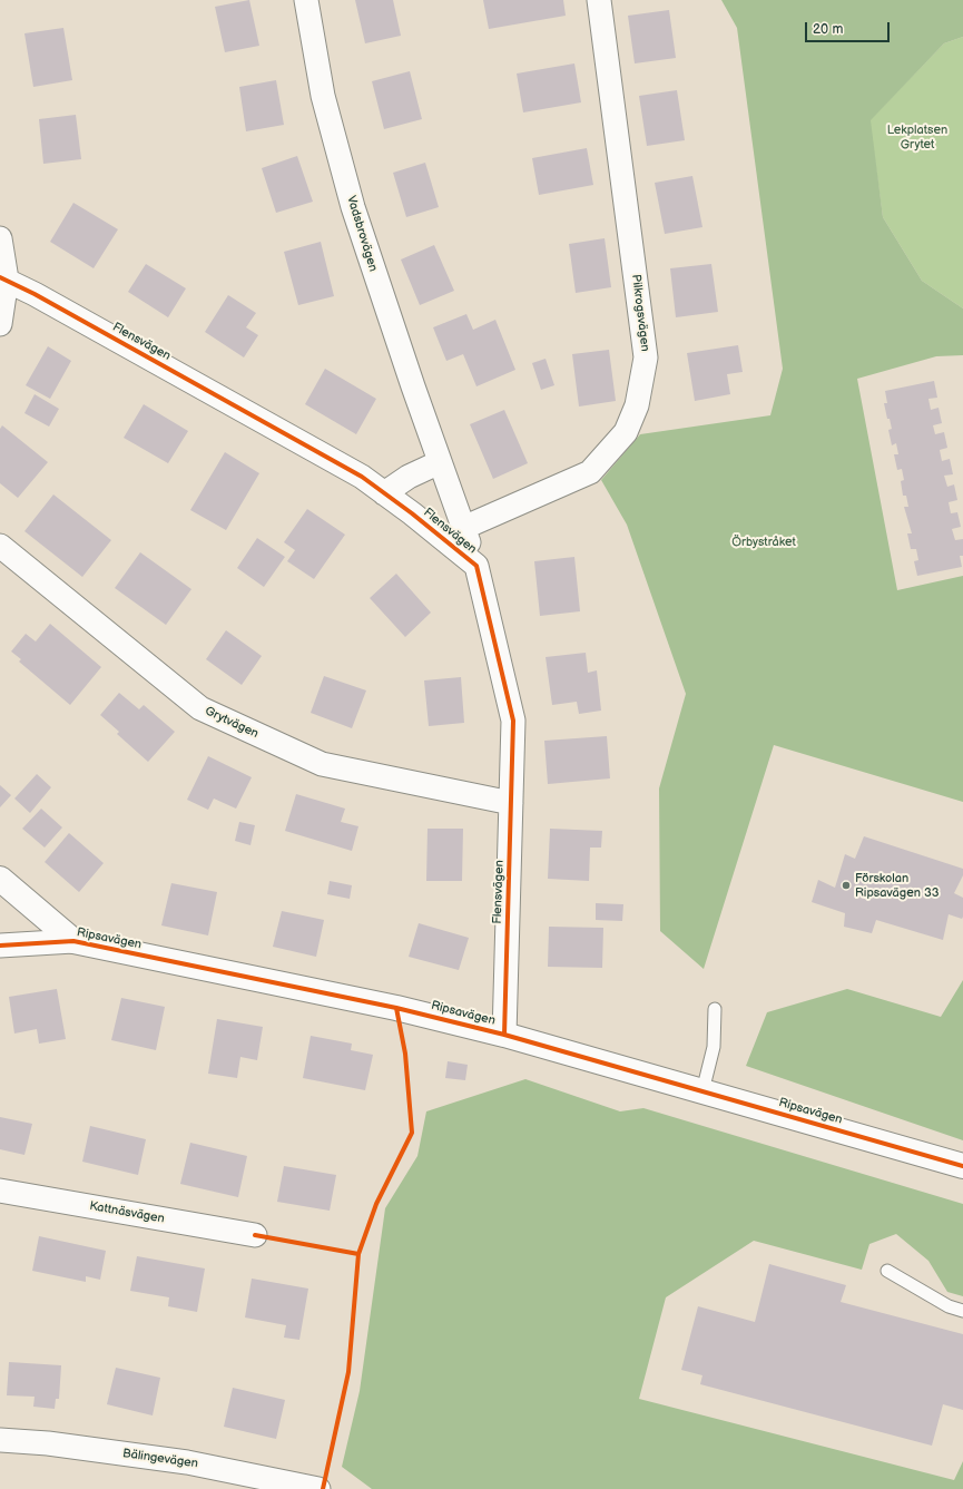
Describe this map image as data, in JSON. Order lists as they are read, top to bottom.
{
  "streets": {
    "street": [
      "Vadsbrovägen",
      "Pilkrogsvägen",
      "Flensvägen",
      "Grytvägen",
      "Ripsavägen",
      "Kattnäsvägen",
      "Bälingevägen"
    ]
  },
  "crossings": [
    ["Vadsbrovägen", "Pilkrogsvägen"],
    ["Vadsbrovägen", "Flensvägen"],
    ["Flensvägen", "Grytvägen"],
    ["Flensvägen", "Ripsavägen"]
  ],
  "parks": ["Lekplatsen Grytet", "Örbystråket"],
  "places": ["Förskolan Ripsavägen 33"],
  "scale_bar": "20 m"
}
